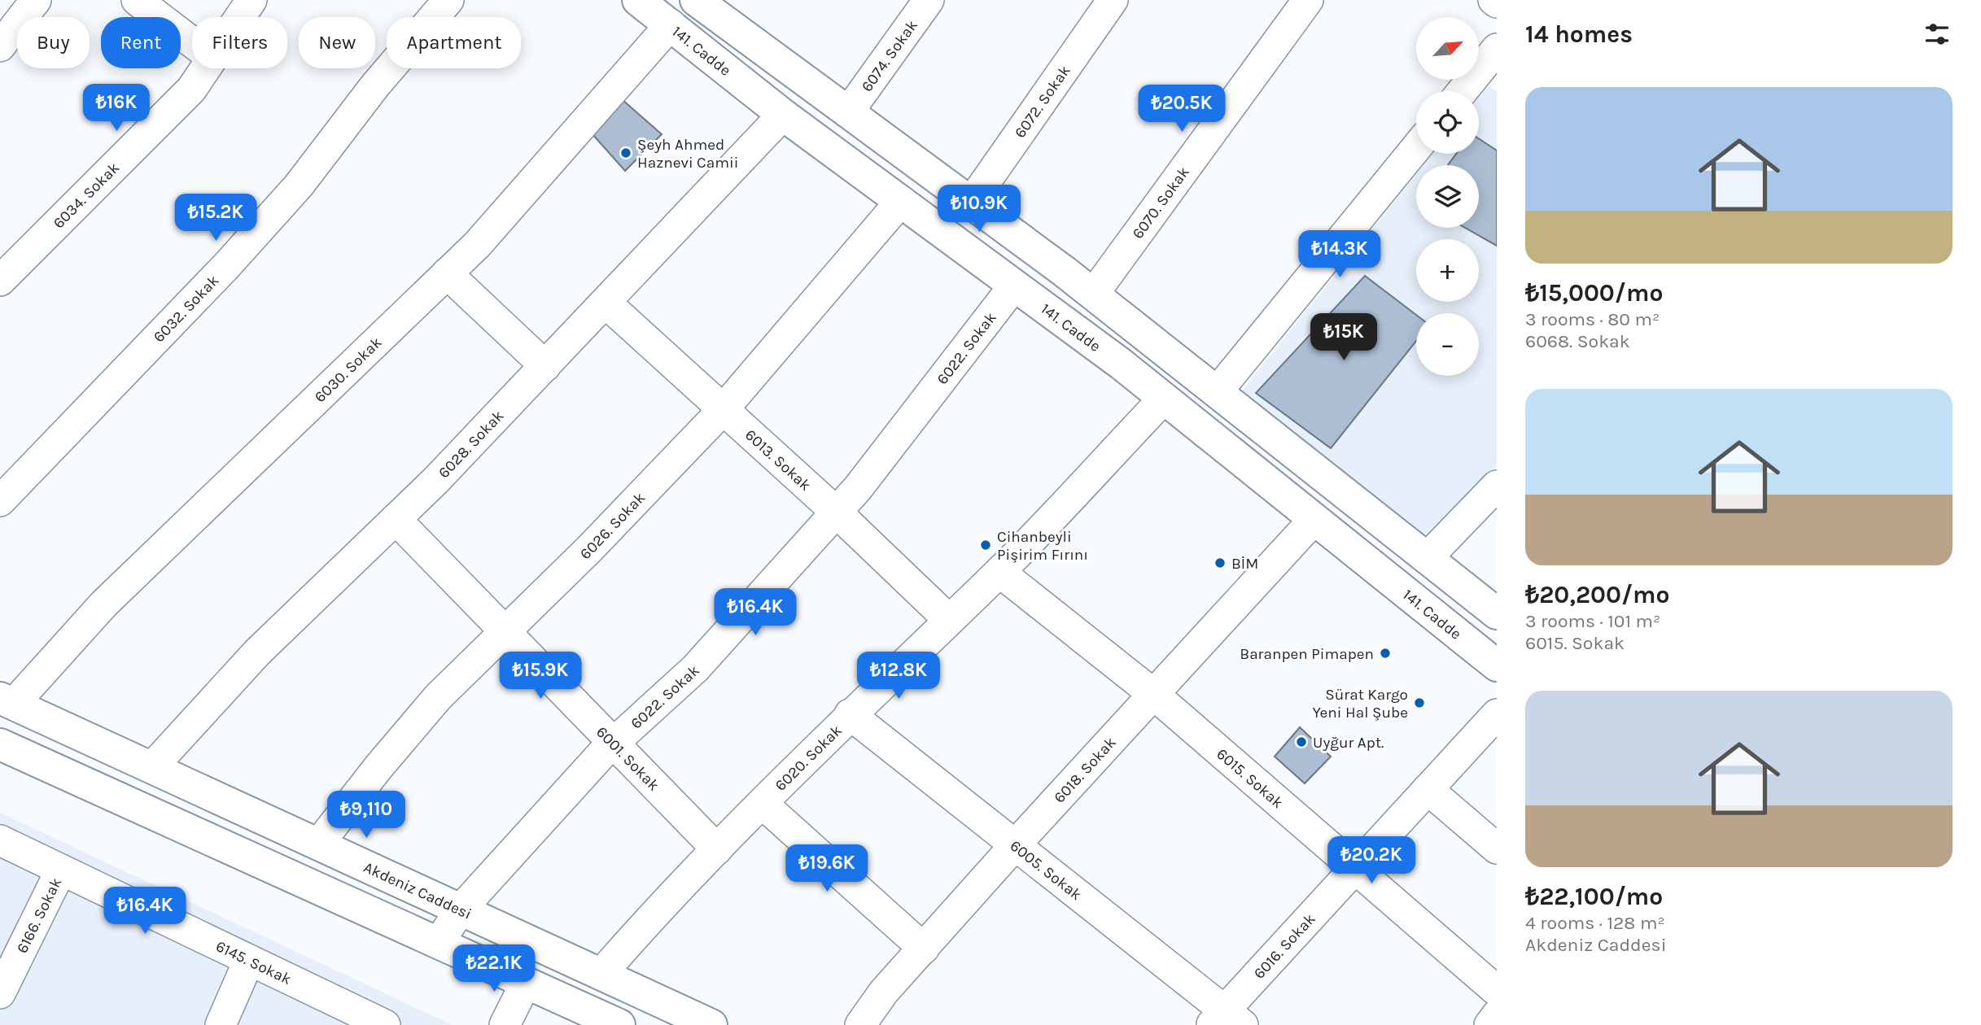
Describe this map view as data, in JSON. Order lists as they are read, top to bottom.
{
  "streets": {
    "street": [
      "141. Cadde",
      "6074. Sokak",
      "6072. Sokak",
      "6034. Sokak",
      "6070. Sokak",
      "6032. Sokak",
      "6022. Sokak",
      "6030. Sokak",
      "6028. Sokak",
      "6013. Sokak",
      "6026. Sokak",
      "6001. Sokak",
      "6020. Sokak",
      "6018. Sokak",
      "6015. Sokak",
      "6005. Sokak",
      "Akdeniz Caddesi",
      "6166. Sokak",
      "6016. Sokak",
      "6145. Sokak"
    ]
  },
  "crossings": [
    ["141. Cadde", "6022. Sokak"],
    ["141. Cadde", "6030. Sokak"],
    ["141. Cadde", "6028. Sokak"],
    ["141. Cadde", "6026. Sokak"],
    ["141. Cadde", "6020. Sokak"],
    ["141. Cadde", "6018. Sokak"],
    ["6022. Sokak", "6013. Sokak"],
    ["6022. Sokak", "6001. Sokak"],
    ["6022. Sokak", "Akdeniz Caddesi"],
    ["6030. Sokak", "Akdeniz Caddesi"],
    ["6028. Sokak", "6013. Sokak"],
    ["6028. Sokak", "6001. Sokak"],
    ["6028. Sokak", "Akdeniz Caddesi"],
    ["6013. Sokak", "6026. Sokak"],
    ["6013. Sokak", "6020. Sokak"],
    ["6026. Sokak", "6001. Sokak"],
    ["6026. Sokak", "Akdeniz Caddesi"],
    ["6001. Sokak", "6020. Sokak"],
    ["6020. Sokak", "6015. Sokak"],
    ["6020. Sokak", "6005. Sokak"],
    ["6020. Sokak", "Akdeniz Caddesi"],
    ["6018. Sokak", "6015. Sokak"],
    ["6018. Sokak", "6005. Sokak"],
    ["6015. Sokak", "6016. Sokak"],
    ["6005. Sokak", "6016. Sokak"],
    ["6166. Sokak", "6145. Sokak"]
  ],
  "places": [
    "Şeyh Ahmed Haznevi Camii",
    "Cihanbeyli Pişirim Fırını",
    "BİM",
    "Baranpen Pimapen",
    "Sürat Kargo Yeni Hal Şube",
    "Uyğur Apt."
  ],
  "north": "top right",
  "page": {
    "heading": "14 homes",
    "map_buttons": ["+", "−"],
    "chip": [
      "Buy",
      "Rent",
      "Filters",
      "New",
      "Apartment"
    ],
    "list": [
      {
        "name": "₺15,000/mo",
        "note": "3 rooms · 80 m² · 6068. Sokak"
      },
      {
        "name": "₺20,200/mo",
        "note": "3 rooms · 101 m² · 6015. Sokak"
      },
      {
        "name": "₺22,100/mo",
        "note": "4 rooms · 128 m² · Akdeniz Caddesi"
      }
    ],
    "price": [
      "₺16K",
      "₺20.5K",
      "₺10.9K",
      "₺15.2K",
      "₺14.3K",
      "₺15K",
      "₺16.4K",
      "₺15.9K",
      "₺12.8K",
      "₺9,110",
      "₺20.2K",
      "₺19.6K",
      "₺16.4K",
      "₺22.1K"
    ]
  }
}
